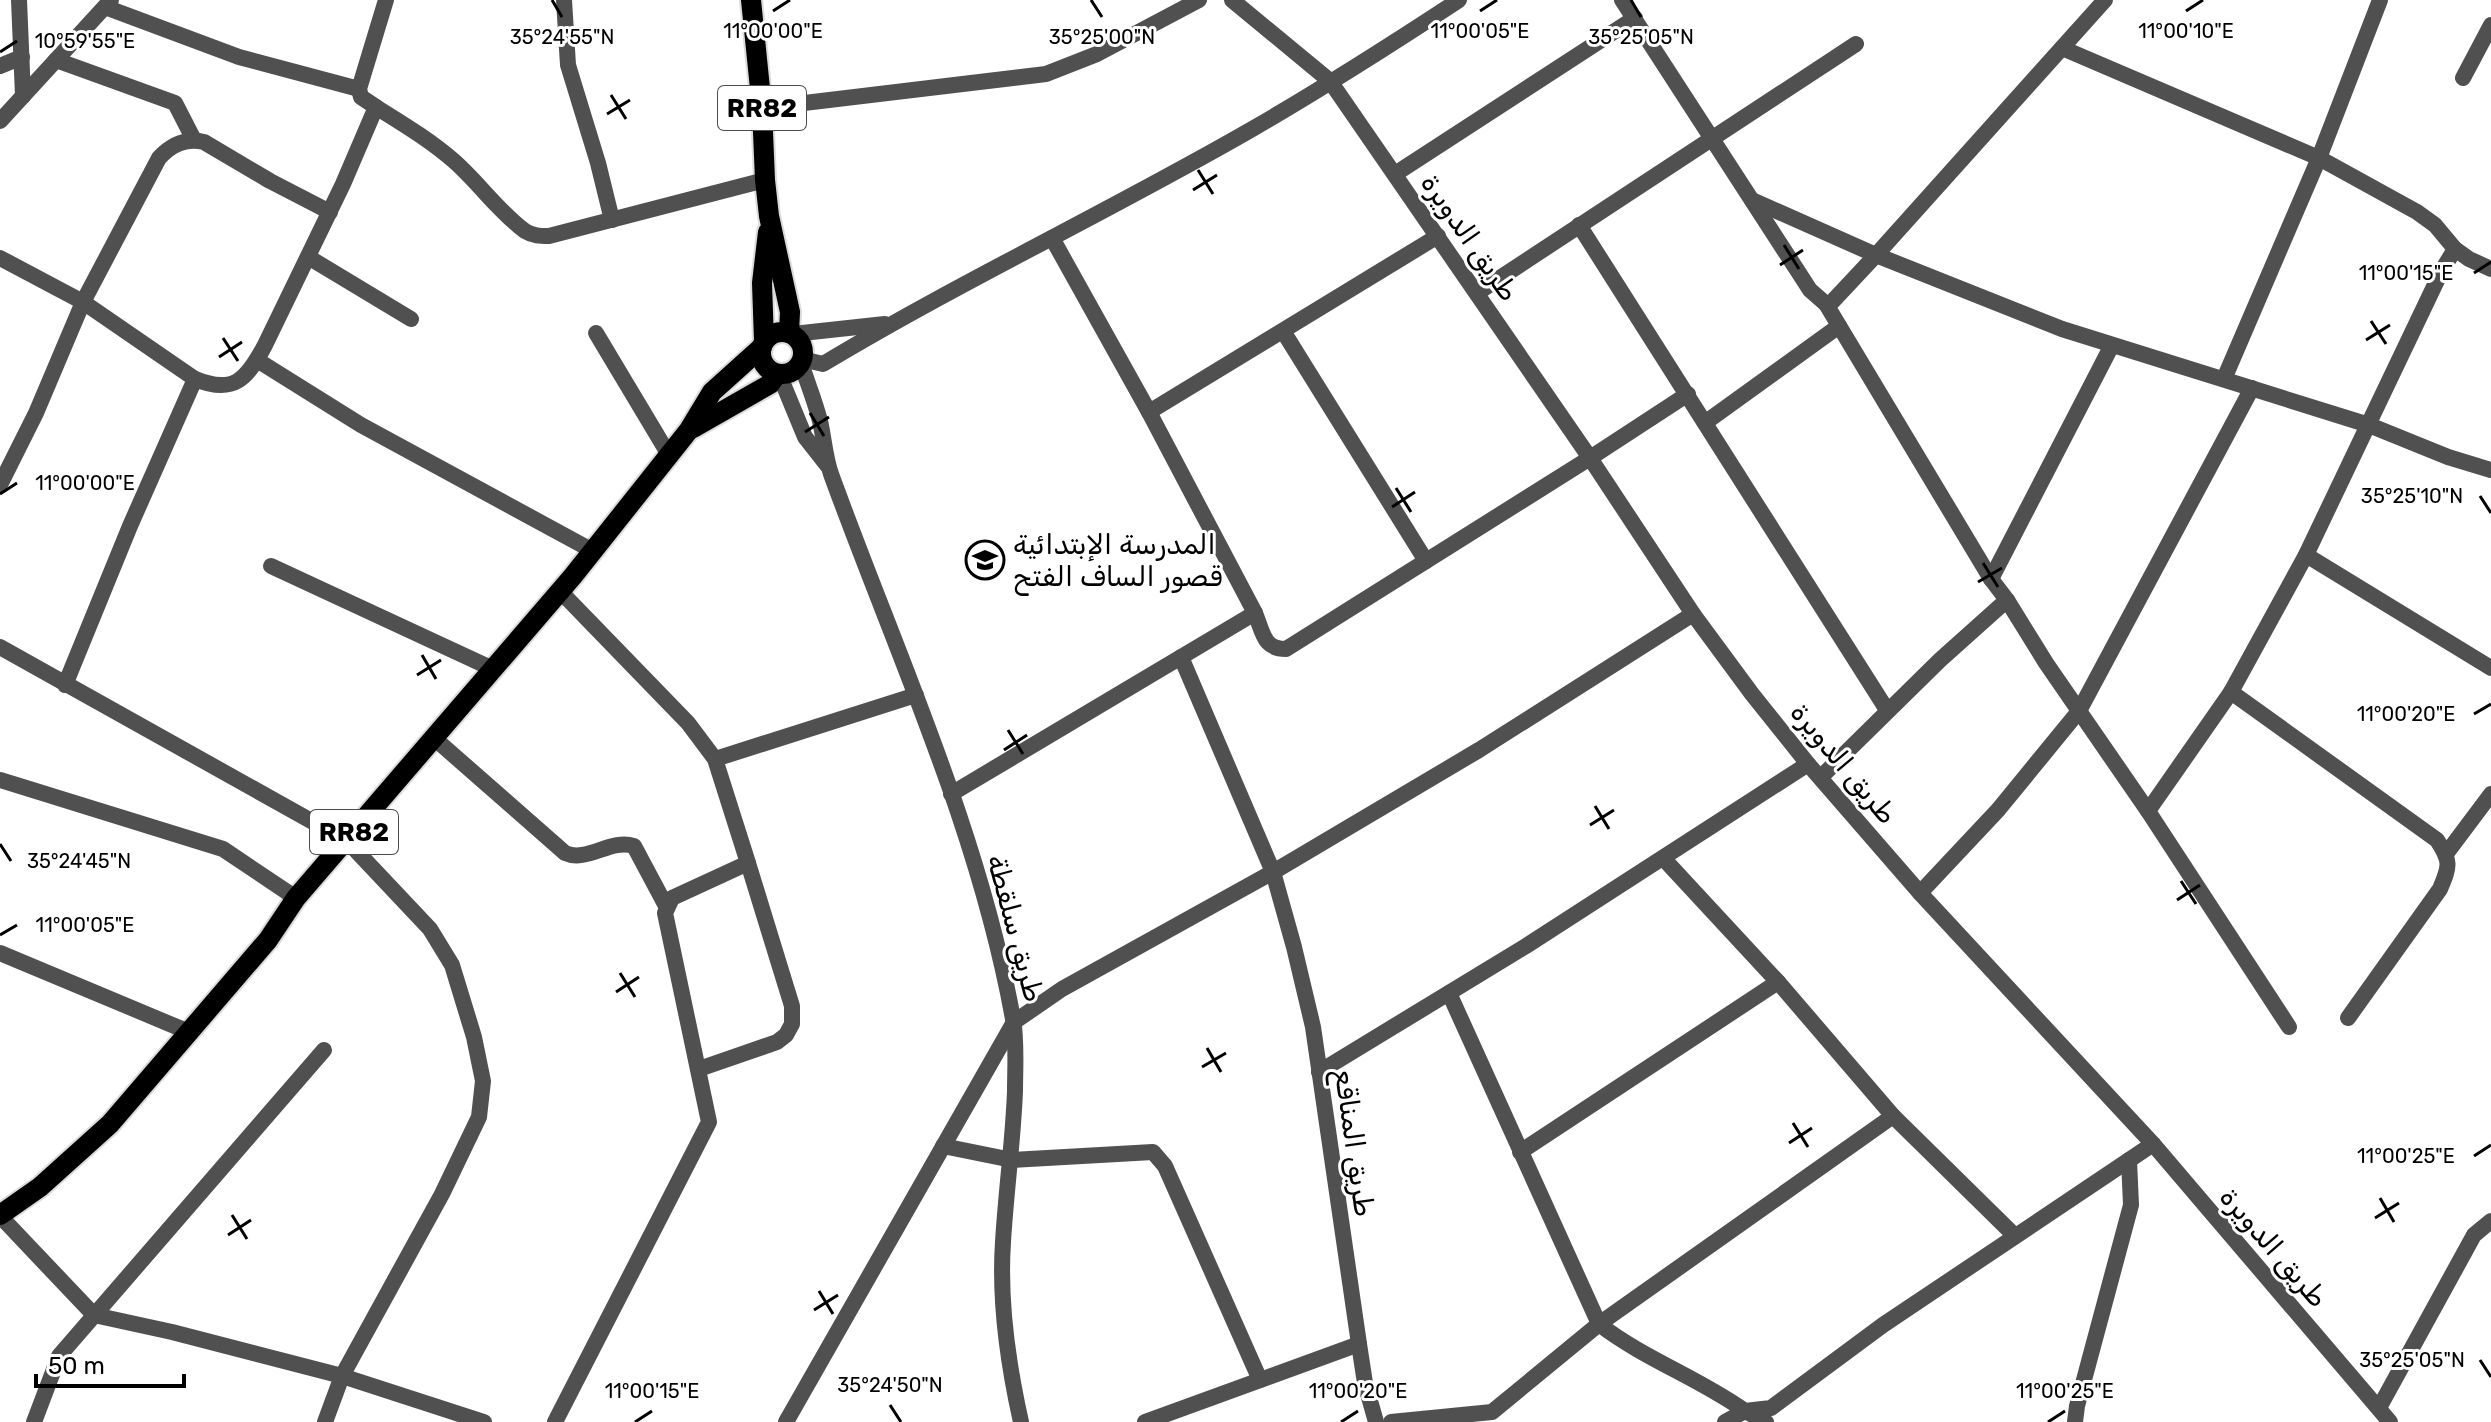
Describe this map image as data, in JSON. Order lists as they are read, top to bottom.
{
  "streets": {
    "main road": ["RR82"],
    "street": ["طريق الدويرة", "طريق سلقطة", "طريق المناقع"]
  },
  "crossings": [
    ["RR82", "طريق سلقطة"]
  ],
  "places": {
    "school or university": ["المدرسة الإبتدائية قصور الساف الفتح"]
  },
  "scale_bar": "50 m",
  "coordinates": [
    "11°00'10\"E",
    "11°00'00\"E",
    "11°00'05\"E",
    "35°24'55\"N",
    "35°25'00\"N",
    "35°25'05\"N",
    "10°59'55\"E",
    "11°00'15\"E",
    "35°25'10\"N",
    "11°00'20\"E",
    "35°24'45\"N",
    "11°00'25\"E",
    "35°24'50\"N"
  ]
}
